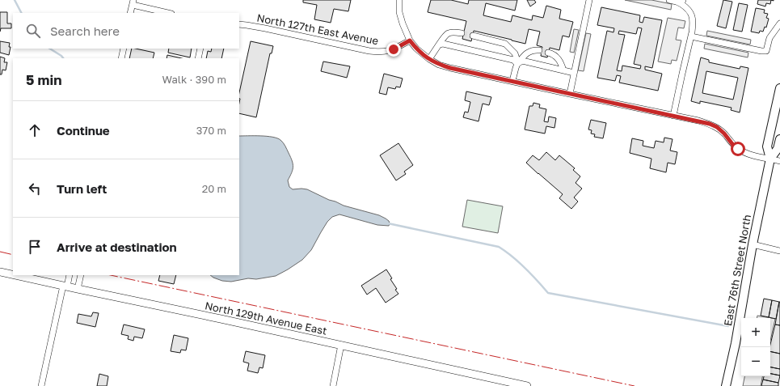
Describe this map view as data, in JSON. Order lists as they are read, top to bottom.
{
  "streets": {
    "main road": ["East 76th Street North"],
    "street": ["North 127th East Avenue", "North 129th Avenue East"]
  },
  "page": {
    "search": "Search here",
    "heading": ["5 min", "Walk · 390 m"],
    "list": [
      ["Continue", "370 m"],
      ["Turn left", "20 m"],
      "Arrive at destination"
    ],
    "map_buttons": ["+", "−"]
  }
}
